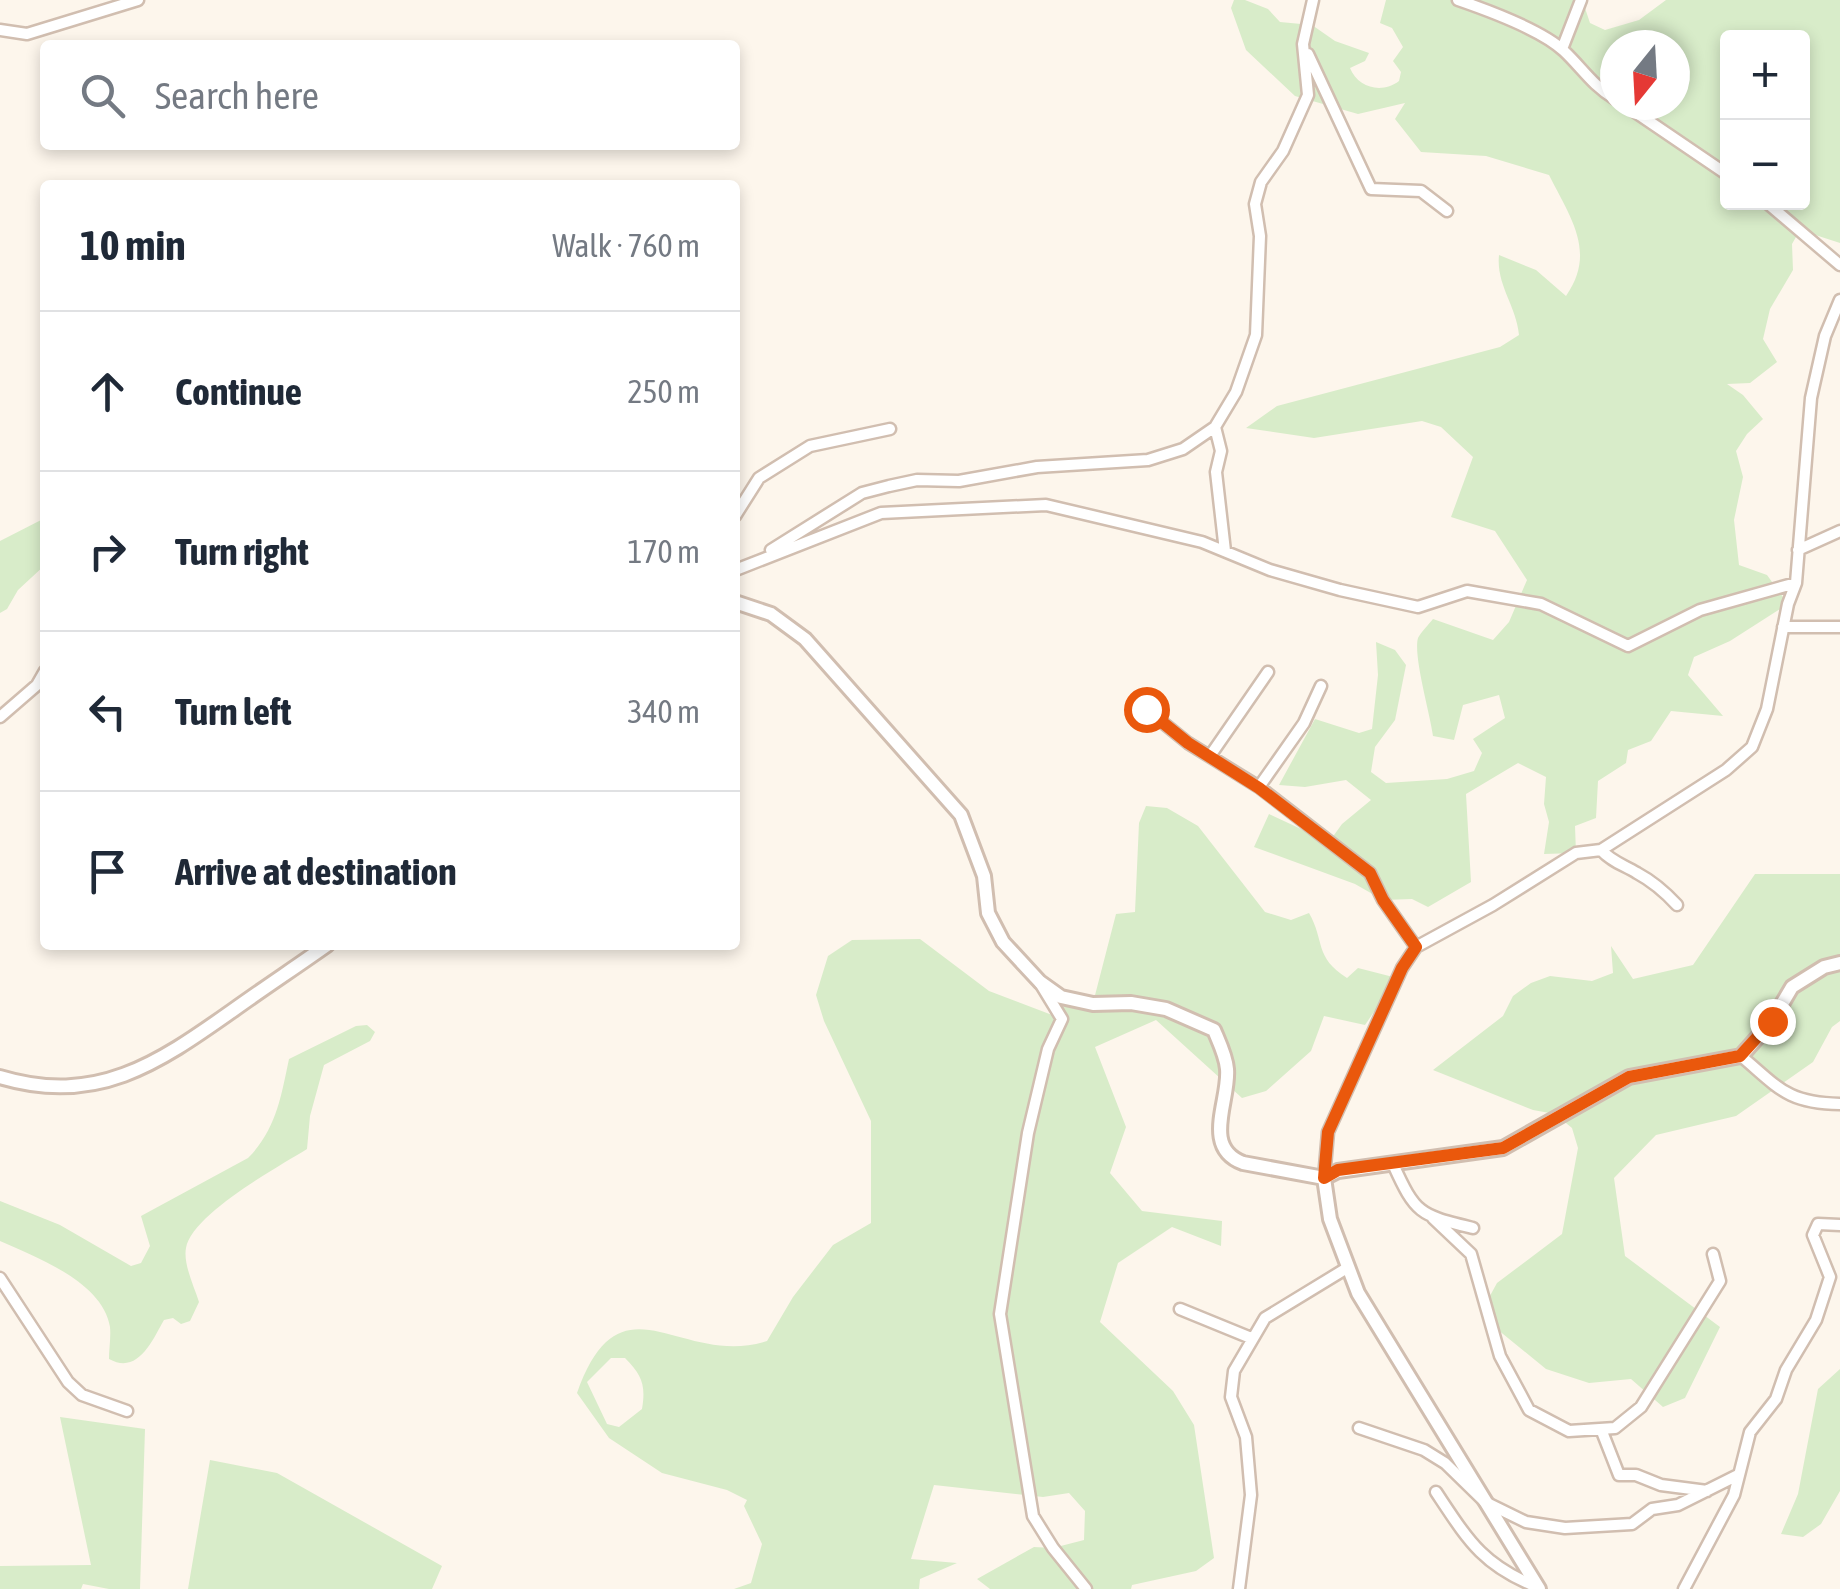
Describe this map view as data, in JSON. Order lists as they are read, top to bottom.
{
  "north": "bottom",
  "page": {
    "map_buttons": ["+", "−"],
    "search": "Search here",
    "heading": ["10 min", "Walk · 760 m"],
    "list": [
      ["Continue", "250 m"],
      ["Turn right", "170 m"],
      ["Turn left", "340 m"],
      "Arrive at destination"
    ]
  }
}
